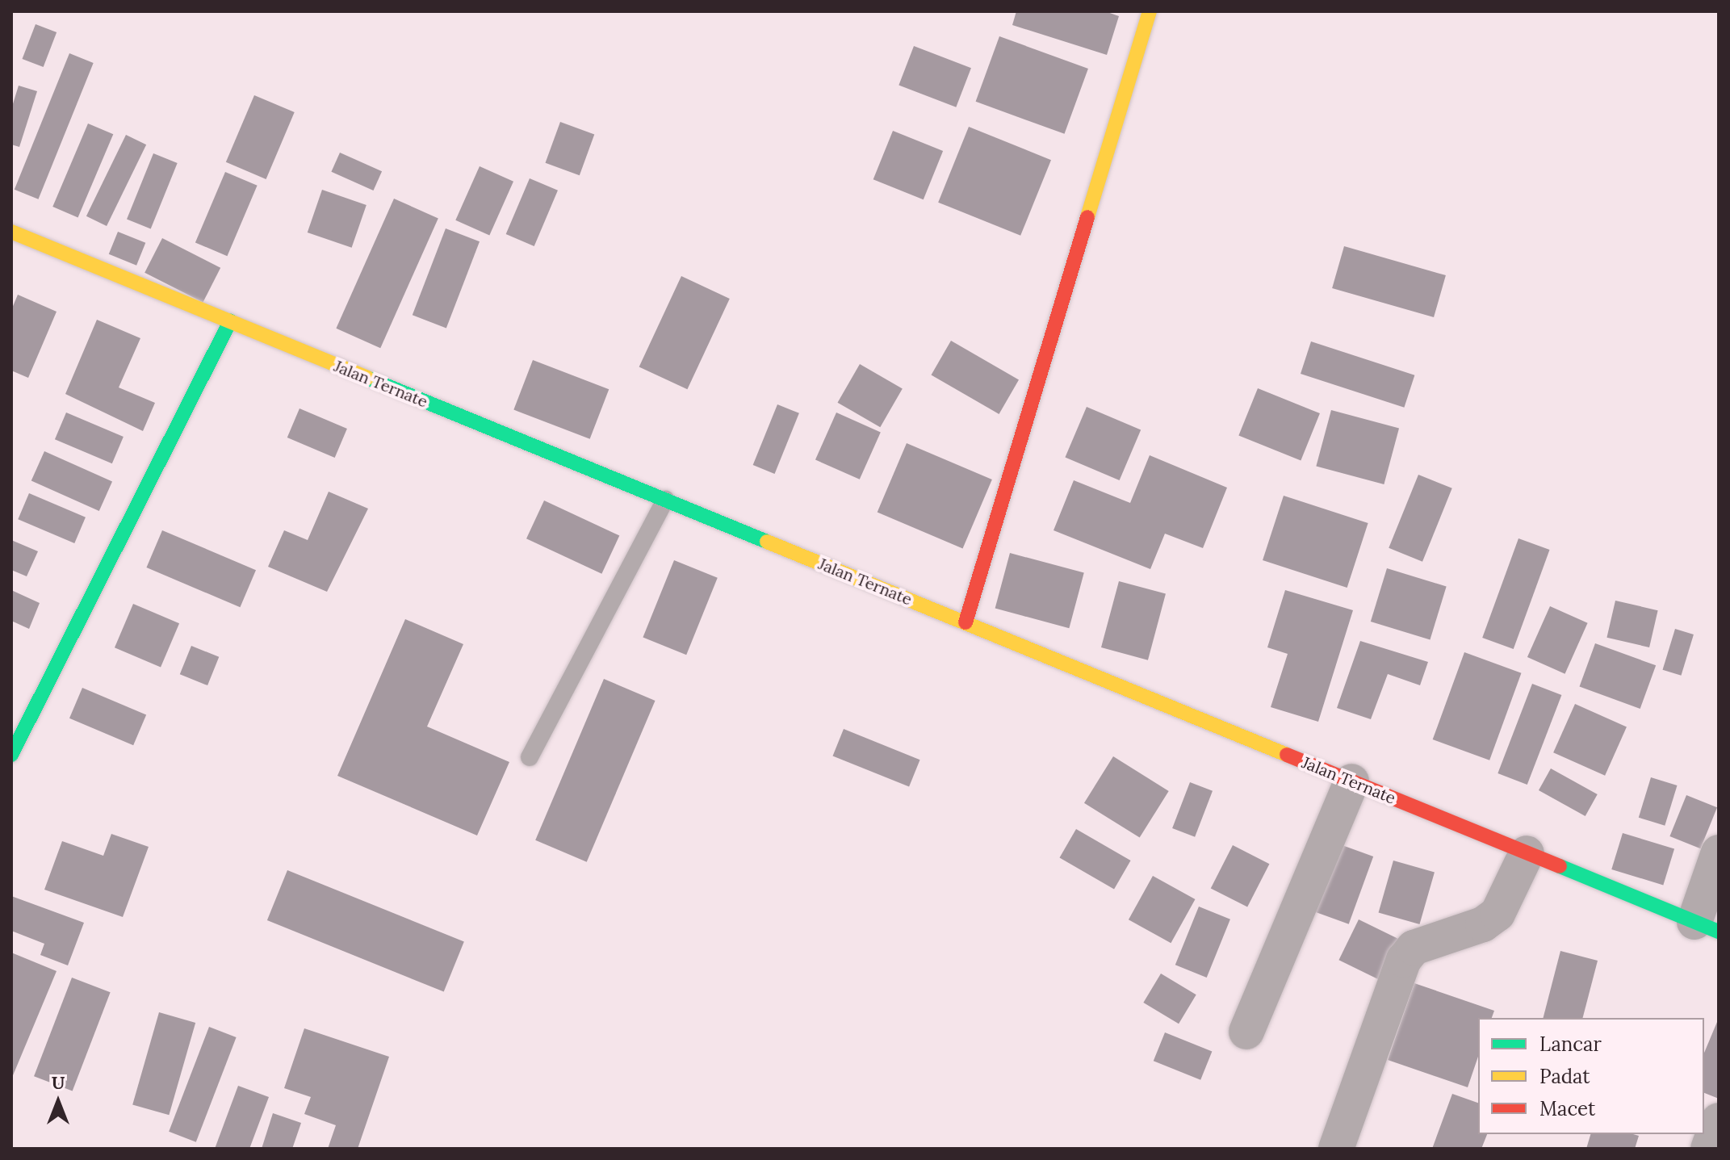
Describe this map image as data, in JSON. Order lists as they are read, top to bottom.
{
  "streets": {
    "street": ["Jalan Ternate"]
  },
  "legend": ["Lancar", "Padat", "Macet"],
  "north": "top"
}
